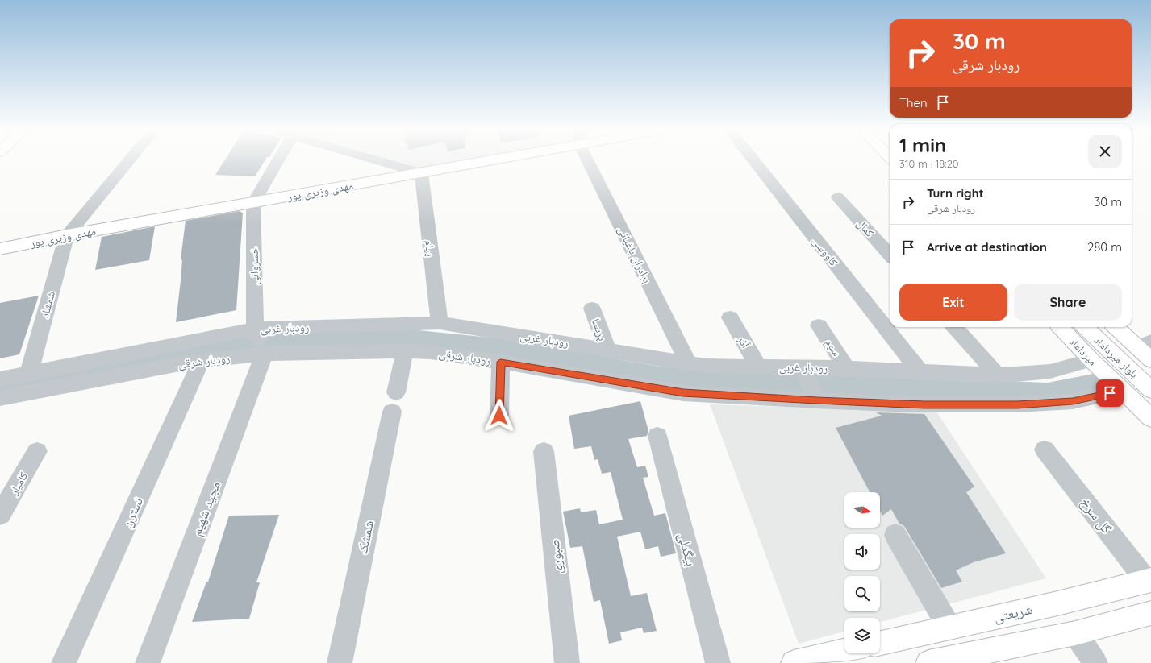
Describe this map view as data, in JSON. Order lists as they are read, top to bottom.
{
  "streets": {
    "main road": [
      "مهدی وزیری پور",
      "میرداماد",
      "بلوار میرداماد",
      "شریعتی"
    ],
    "street": [
      "کمال",
      "پیام",
      "کاووسی",
      "برادران باغیانی",
      "خسروانی",
      "شمشاد",
      "رودبار غربی",
      "پریسا",
      "آذر",
      "سوم",
      "رودبار شرقی",
      "کامیار",
      "مجید شهیم",
      "نسترن",
      "گل سرخ",
      "شمشک",
      "بیگدلی",
      "صبوری"
    ]
  },
  "crossings": [
    ["مهدی وزیری پور", "پیام"],
    ["مهدی وزیری پور", "خسروانی"],
    ["مهدی وزیری پور", "شمشاد"],
    ["پیام", "رودبار غربی"],
    ["کاووسی", "رودبار غربی"],
    ["برادران باغیانی", "رودبار غربی"],
    ["خسروانی", "رودبار غربی"],
    ["شمشاد", "رودبار غربی"],
    ["رودبار غربی", "پریسا"],
    ["رودبار غربی", "آذر"],
    ["رودبار غربی", "سوم"],
    ["رودبار غربی", "میرداماد"],
    ["میرداماد", "رودبار شرقی"],
    ["رودبار شرقی", "مجید شهیم"],
    ["رودبار شرقی", "نسترن"],
    ["رودبار شرقی", "شمشک"],
    ["گل سرخ", "شریعتی"]
  ],
  "north": "right",
  "page": {
    "turn": ["30 m", "رودبار شرقی"],
    "then": "Then",
    "heading": ["1 min", "310 m · 18:20"],
    "list": [
      {
        "name": "Turn right",
        "note": "رودبار شرقی",
        "value": "30 m"
      },
      {
        "name": "Arrive at destination",
        "value": "280 m"
      }
    ],
    "buttons": ["Exit", "Share"]
  }
}
